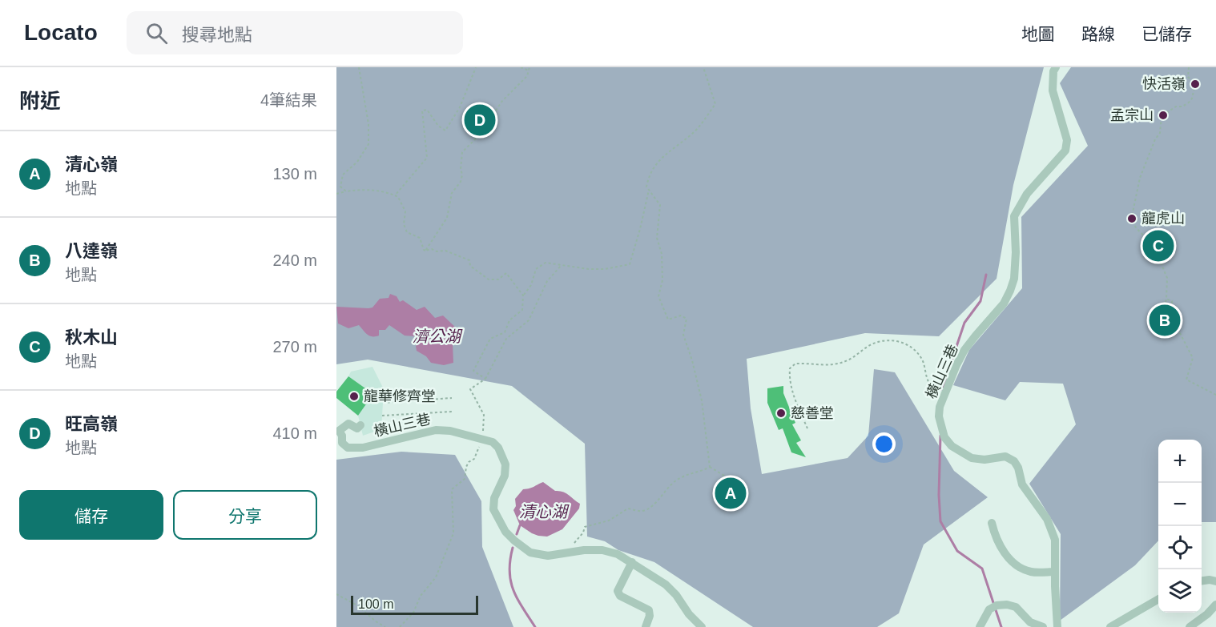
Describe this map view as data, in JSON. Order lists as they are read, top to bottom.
{
  "streets": {
    "lane": ["橫山三巷"]
  },
  "water": ["濟公湖", "清心湖"],
  "places": [
    "快活嶺",
    "孟宗山",
    "龍虎山",
    "龍華修齊堂",
    "慈善堂"
  ],
  "scale_bar": "100 m",
  "page": {
    "header": "Locato",
    "search": "搜尋地點",
    "nav": ["地圖", "路線", "已儲存"],
    "heading": ["附近", "4筆結果"],
    "pins": [
      "D",
      "C",
      "B",
      "A"
    ],
    "list": [
      {
        "mark": "A",
        "name": "清心嶺",
        "note": "地點",
        "value": "130 m"
      },
      {
        "mark": "B",
        "name": "八達嶺",
        "note": "地點",
        "value": "240 m"
      },
      {
        "mark": "C",
        "name": "秋木山",
        "note": "地點",
        "value": "270 m"
      },
      {
        "mark": "D",
        "name": "旺高嶺",
        "note": "地點",
        "value": "410 m"
      }
    ],
    "map_buttons": ["+", "−"],
    "buttons": ["儲存", "分享"],
    "scale": "100 m"
  }
}
